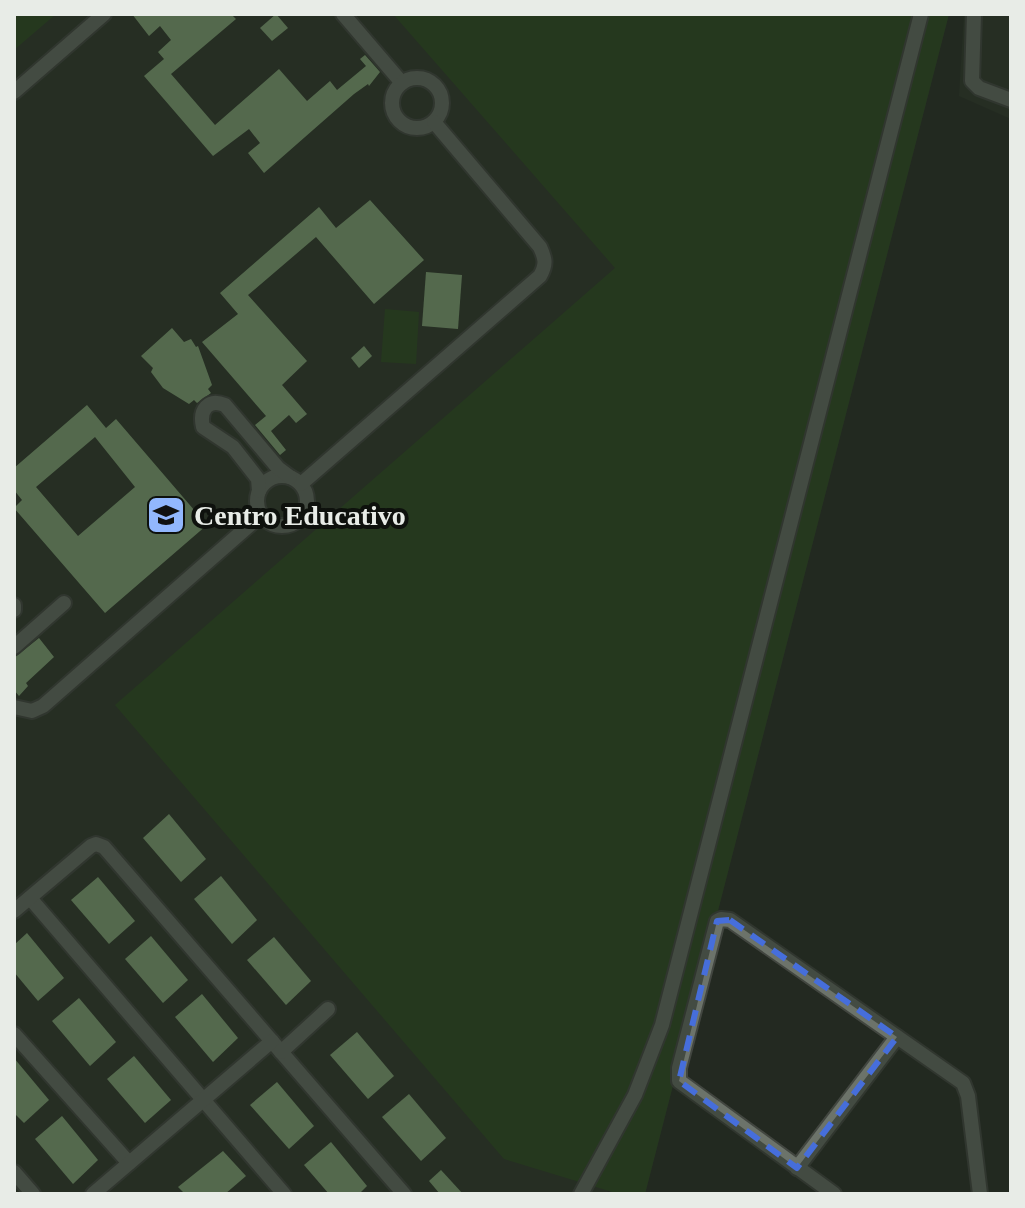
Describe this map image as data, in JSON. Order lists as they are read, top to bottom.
{
  "places": {
    "school or university": ["Centro Educativo"]
  }
}
